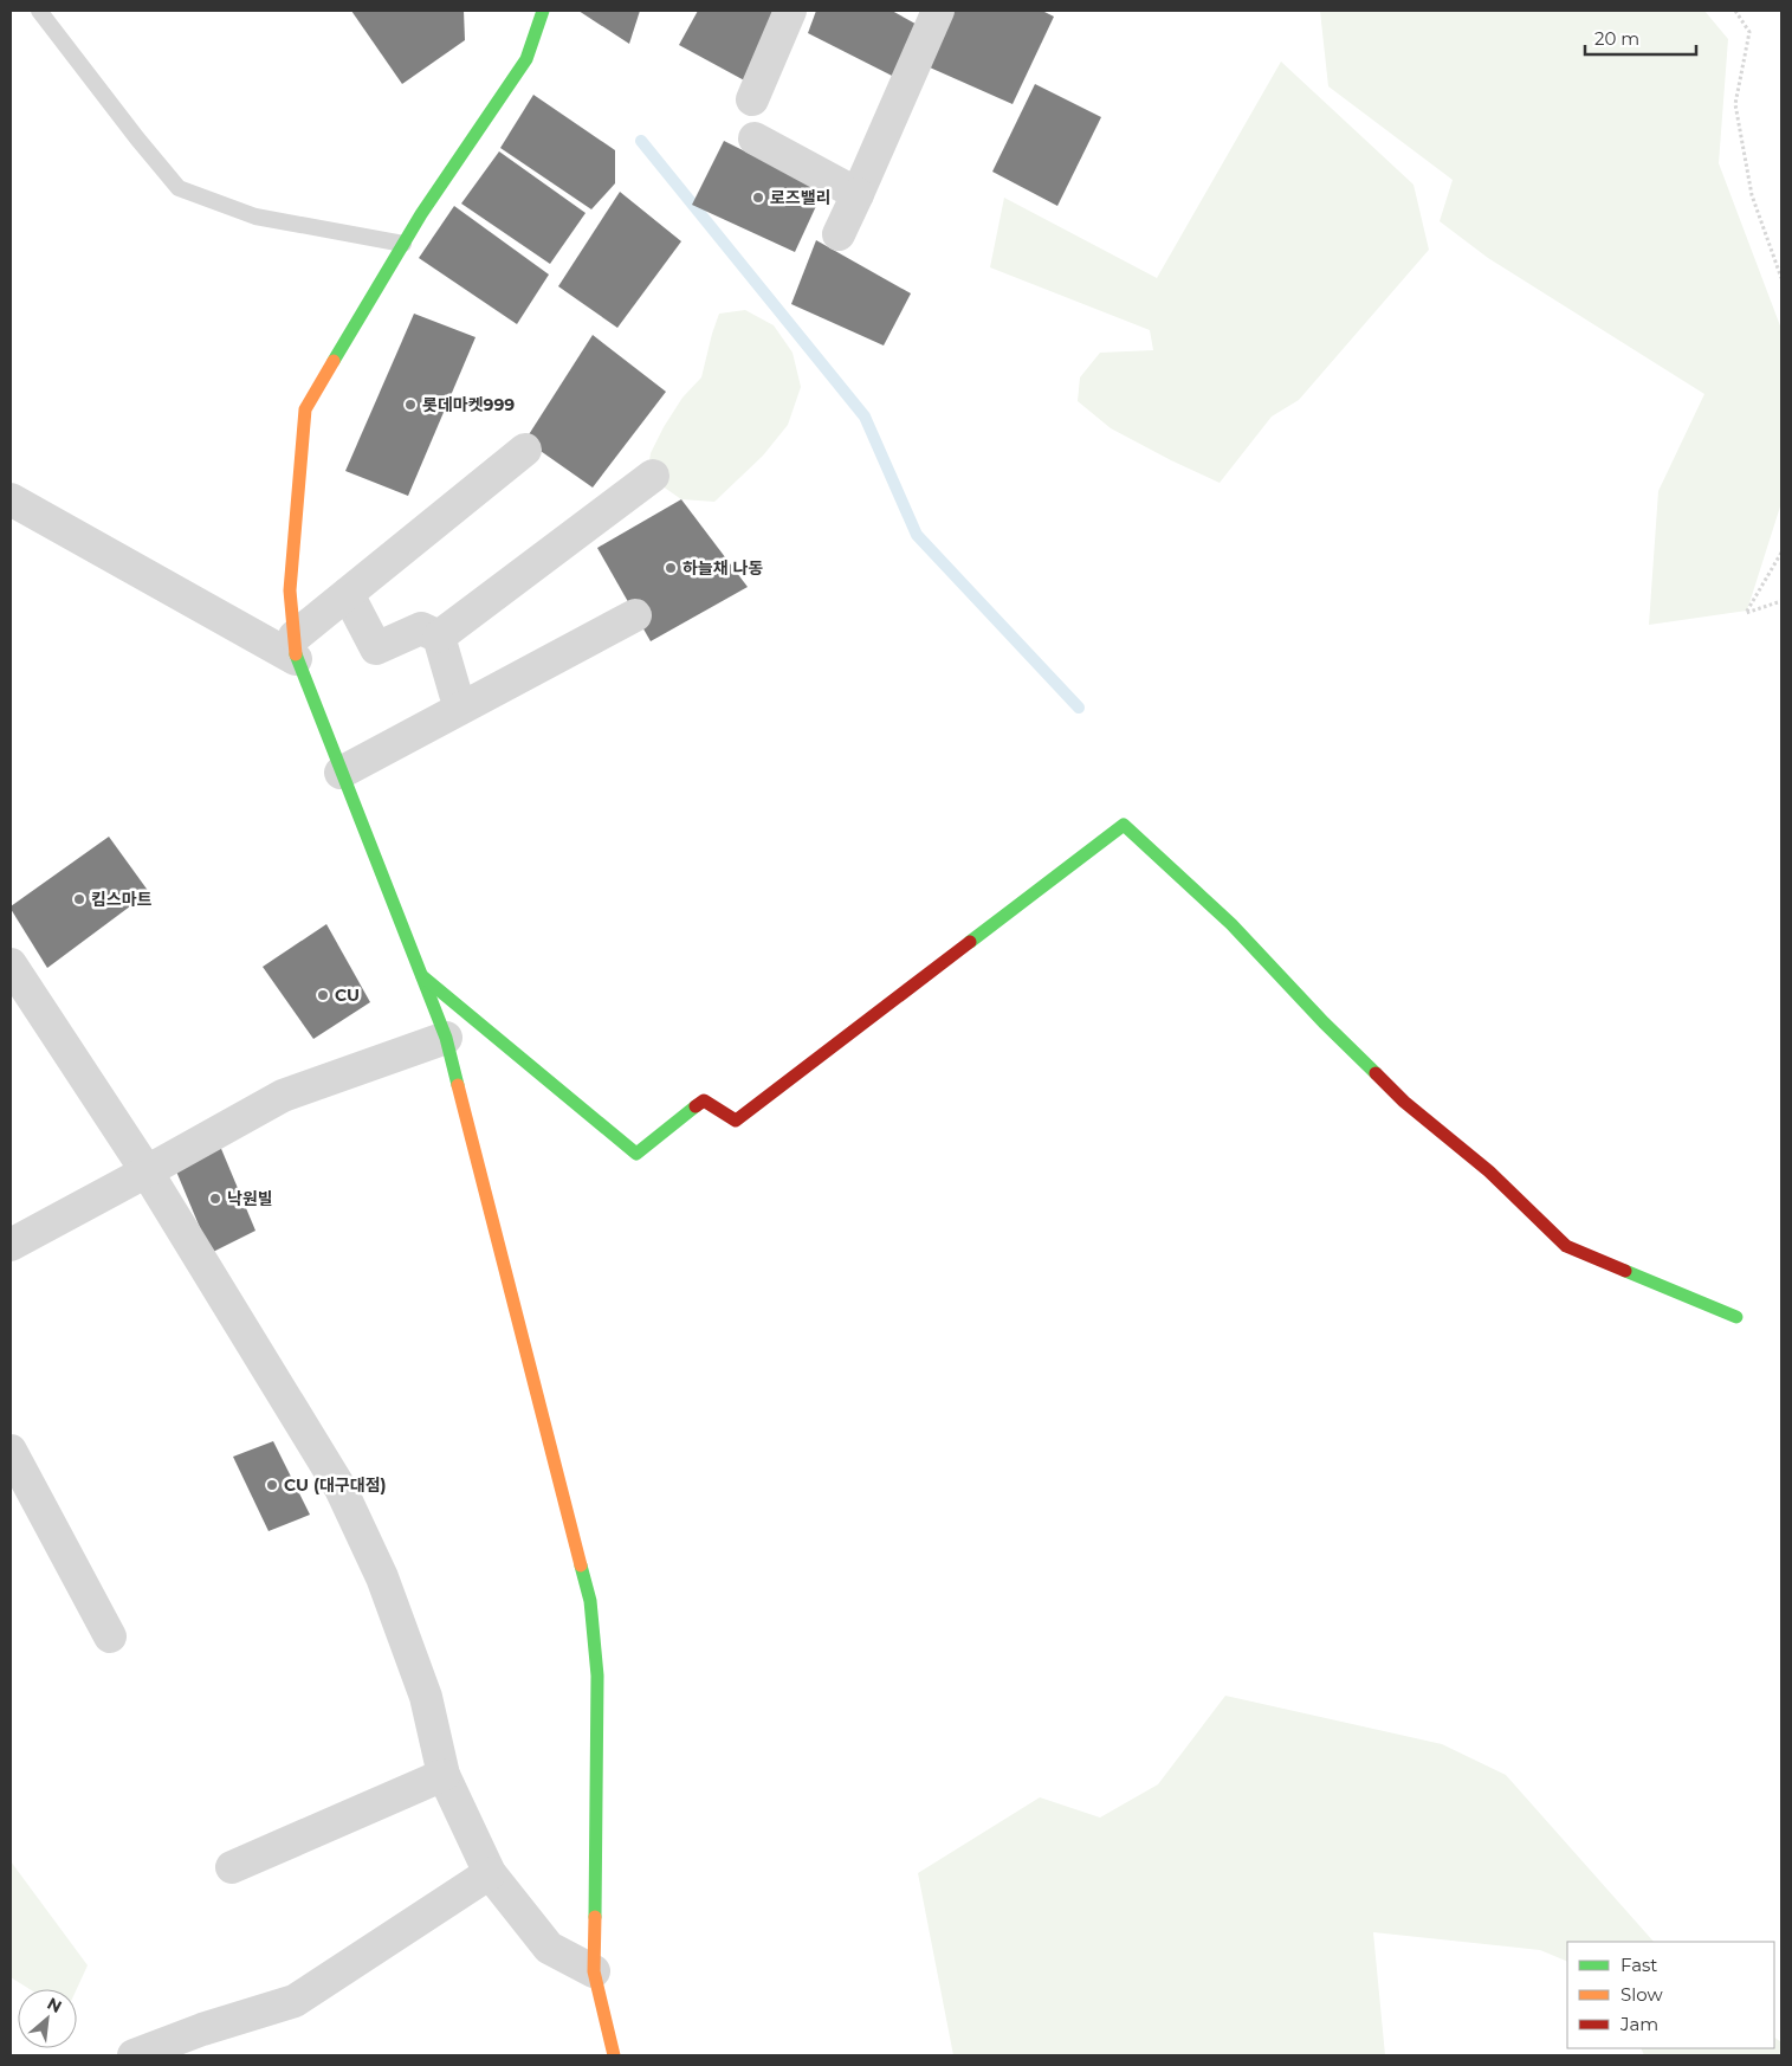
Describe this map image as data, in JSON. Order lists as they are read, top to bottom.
{
  "places": [
    "로즈밸리",
    "롯데마켓999",
    "하늘채 나동",
    "킴스마트",
    "CU",
    "낙원빌",
    "CU (대구대점)"
  ],
  "legend": ["Fast", "Slow", "Jam"],
  "scale_bar": "20 m",
  "north": "top right"
}
